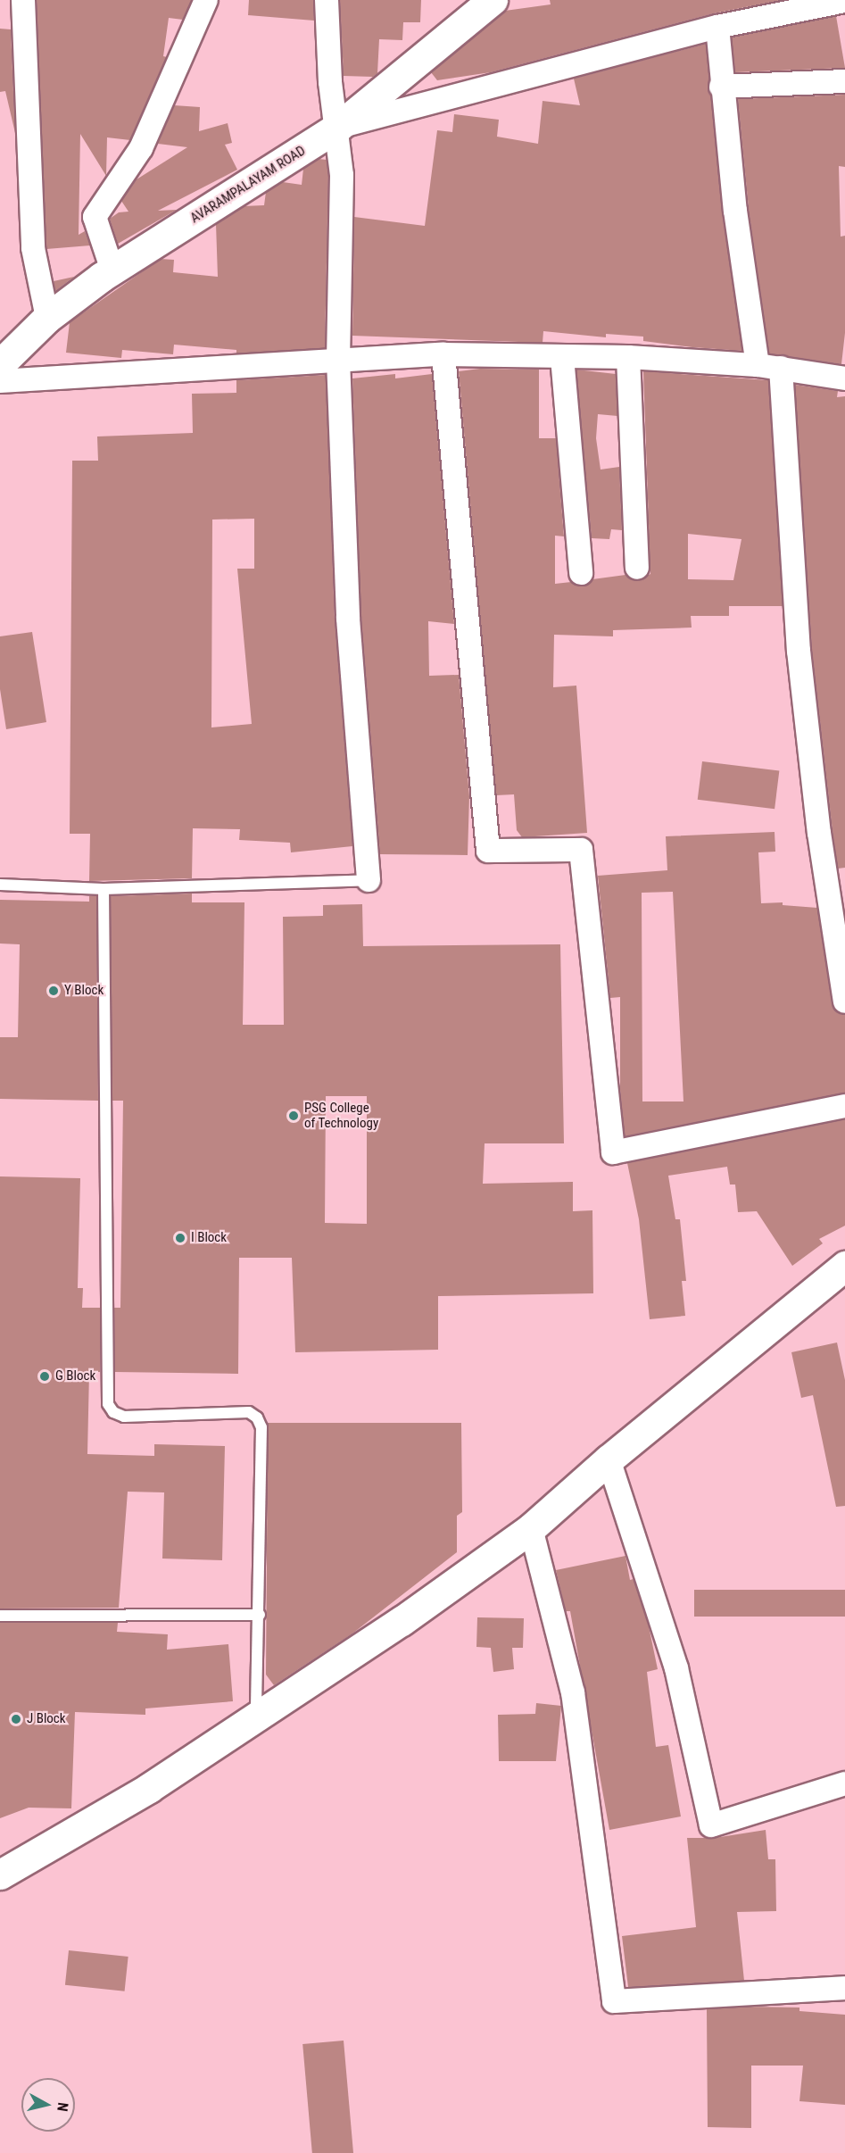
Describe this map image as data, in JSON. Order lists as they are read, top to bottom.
{
  "streets": {
    "street": ["AVARAMPALAYAM ROAD"]
  },
  "places": [
    "Y Block",
    "PSG College of Technology",
    "I Block",
    "G Block",
    "J Block"
  ],
  "north": "right"
}
